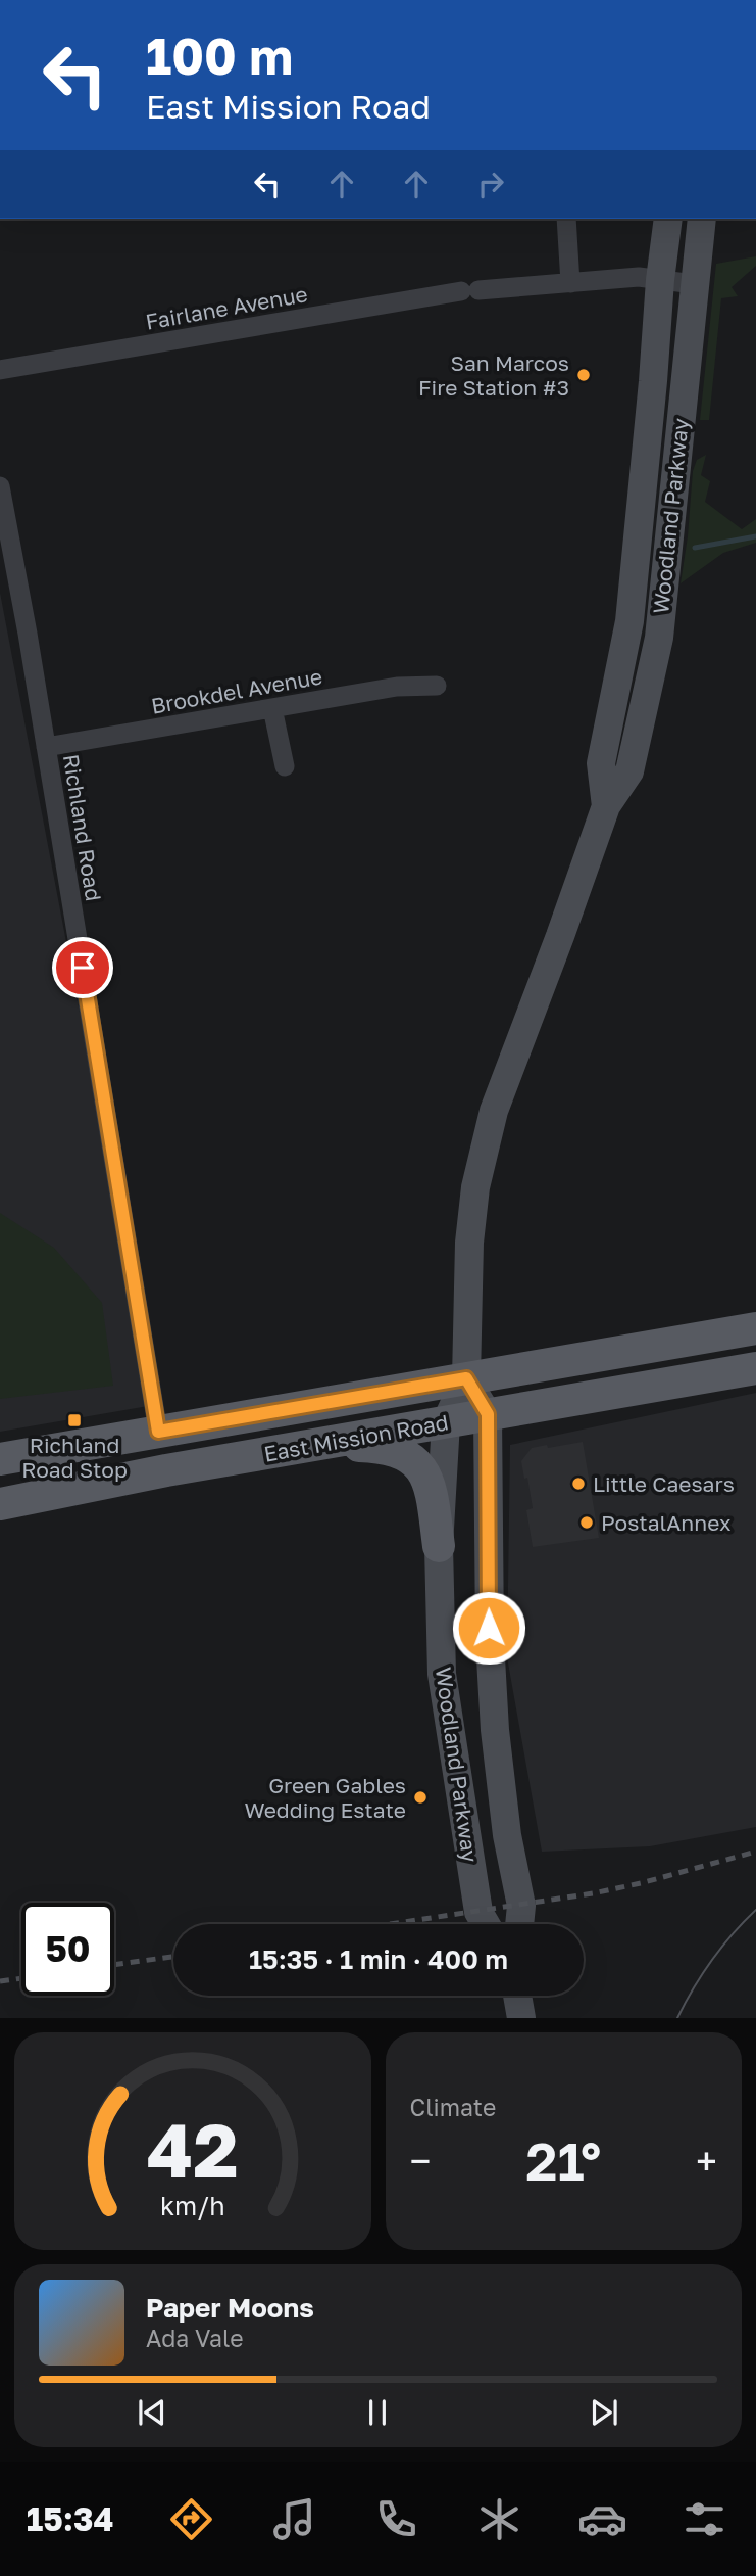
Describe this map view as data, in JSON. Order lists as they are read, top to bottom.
{
  "streets": {
    "main road": ["Woodland Parkway", "East Mission Road"],
    "street": ["Fairlane Avenue", "Brookdel Avenue", "Richland Road"]
  },
  "crossings": [
    ["Fairlane Avenue", "Woodland Parkway"],
    ["Woodland Parkway", "East Mission Road"],
    ["Brookdel Avenue", "Richland Road"],
    ["Richland Road", "East Mission Road"]
  ],
  "places": {
    "other": [
      "San Marcos Fire Station #3",
      "Little Caesars",
      "PostalAnnex",
      "Green Gables Wedding Estate"
    ],
    "transit": ["Richland Road Stop"]
  },
  "page": {
    "turn": ["100 m", "East Mission Road"],
    "limit": "50",
    "trip": "15:35 · 1 min · 400 m",
    "tile": "Climate",
    "heat": ["−", "21°", "+"],
    "song": ["Paper Moons", "Ada Vale"],
    "tabs": "15:34",
    "gauge": ["42", "km/h"]
  }
}
